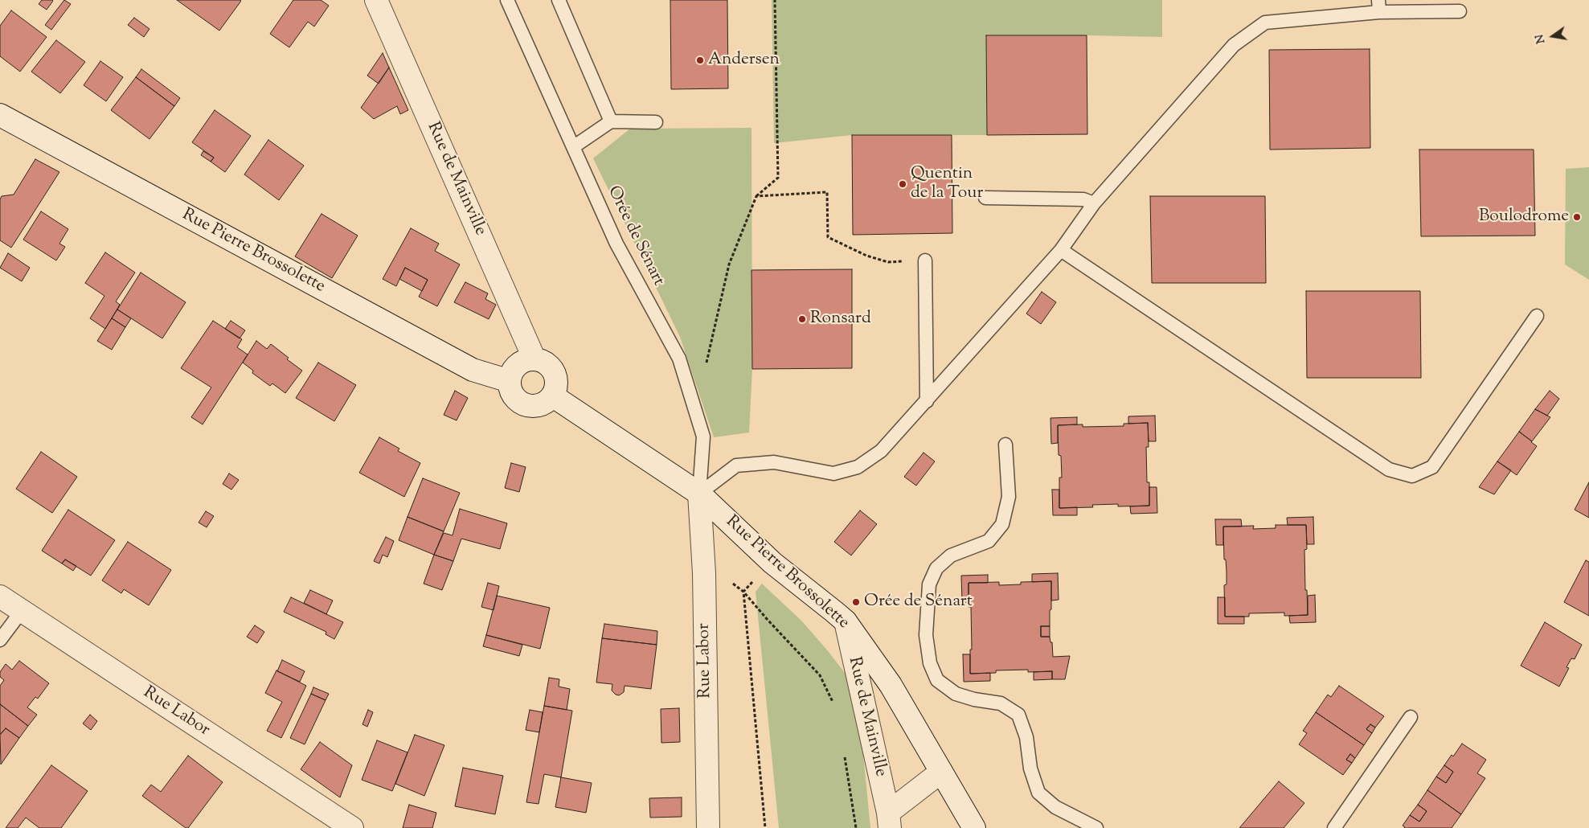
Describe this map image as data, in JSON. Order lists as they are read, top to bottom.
{
  "streets": {
    "street": ["Rue de Mainville", "Rue Pierre Brossolette", "Rue Labor"],
    "lane": ["Orée de Sénart"]
  },
  "crossings": [
    ["Rue de Mainville", "Rue Pierre Brossolette"],
    ["Orée de Sénart", "Rue Pierre Brossolette"],
    ["Orée de Sénart", "Rue Labor"],
    ["Rue Pierre Brossolette", "Rue Labor"]
  ],
  "places": [
    "Andersen",
    "Quentin de la Tour",
    "Boulodrome",
    "Ronsard",
    "Orée de Sénart"
  ],
  "north": "left"
}
